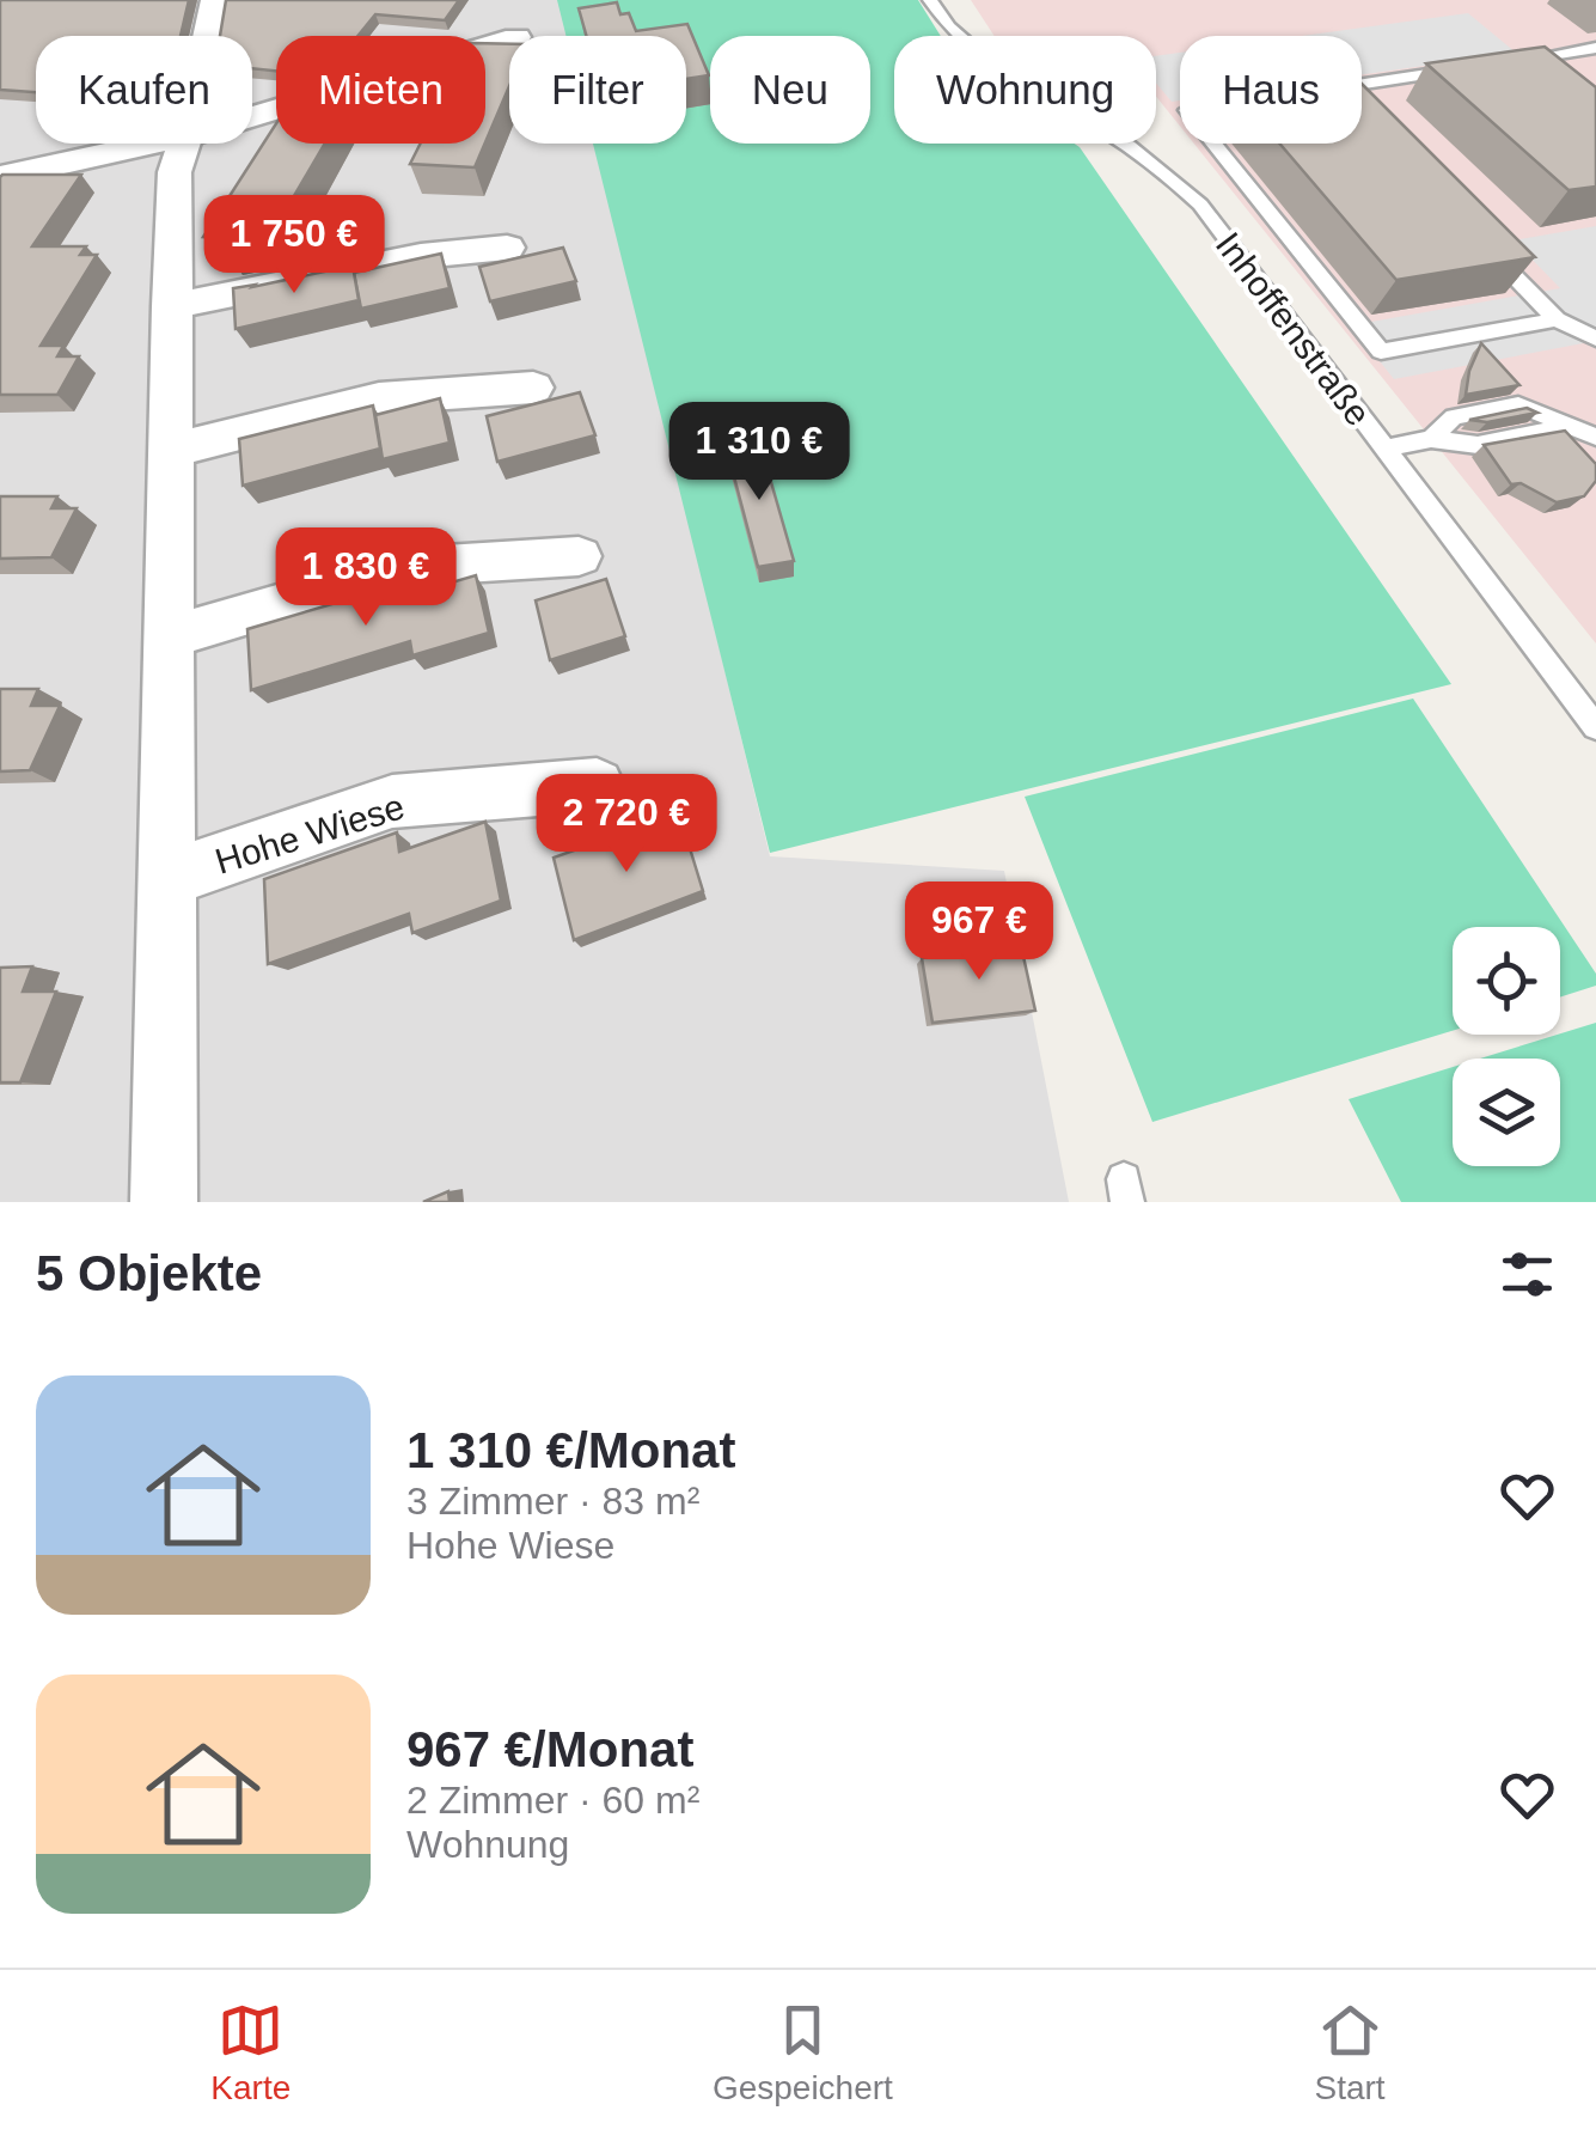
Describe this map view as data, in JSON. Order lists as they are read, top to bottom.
{
  "streets": {
    "street": ["Hohe Wiese"],
    "lane": ["Inhoffenstraße"]
  },
  "page": {
    "chip": [
      "Kaufen",
      "Mieten",
      "Filter",
      "Neu",
      "Wohnung",
      "Haus"
    ],
    "price": [
      "1 750 €",
      "1 310 €",
      "1 830 €",
      "2 720 €",
      "967 €"
    ],
    "heading": "5 Objekte",
    "list": [
      {
        "name": "1 310 €/Monat",
        "note": "3 Zimmer · 83 m² · Hohe Wiese"
      },
      {
        "name": "967 €/Monat",
        "note": "2 Zimmer · 60 m² · Wohnung"
      }
    ],
    "tabs": ["Karte", "Gespeichert", "Start"]
  }
}
